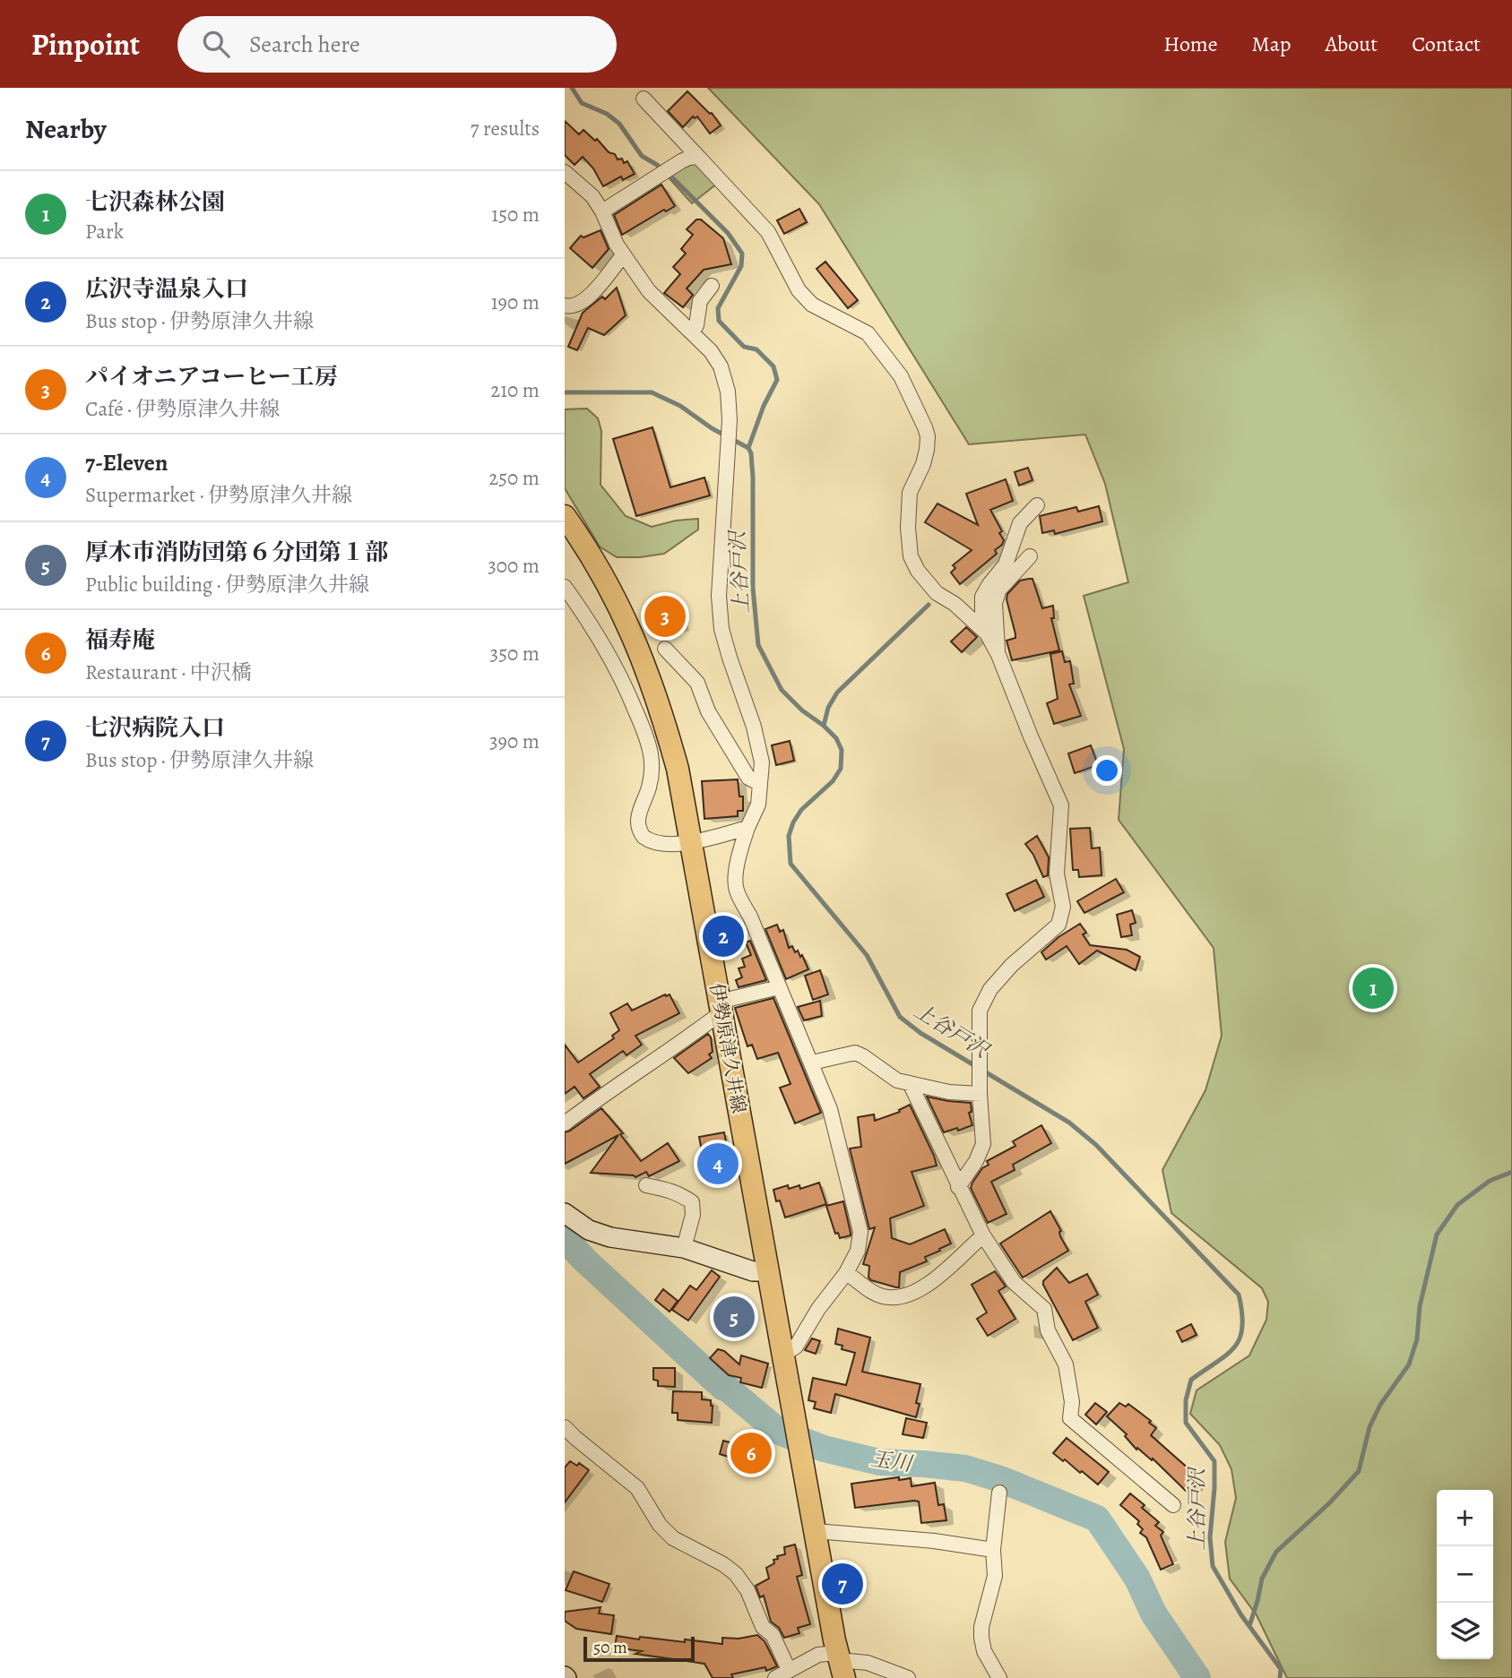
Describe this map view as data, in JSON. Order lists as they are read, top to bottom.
{
  "streets": {
    "main road": ["伊勢原津久井線"]
  },
  "water": ["上谷戸沢", "玉川"],
  "scale_bar": "50 m",
  "page": {
    "header": "Pinpoint",
    "search": "Search here",
    "nav": [
      "Home",
      "Map",
      "About",
      "Contact"
    ],
    "heading": ["Nearby", "7 results"],
    "list": [
      {
        "mark": "1",
        "name": "七沢森林公園",
        "note": "Park",
        "value": "150 m"
      },
      {
        "mark": "2",
        "name": "広沢寺温泉入口",
        "note": "Bus stop · 伊勢原津久井線",
        "value": "190 m"
      },
      {
        "mark": "3",
        "name": "パイオニアコーヒー工房",
        "note": "Café · 伊勢原津久井線",
        "value": "210 m"
      },
      {
        "mark": "4",
        "name": "7-Eleven",
        "note": "Supermarket · 伊勢原津久井線",
        "value": "250 m"
      },
      {
        "mark": "5",
        "name": "厚木市消防団第６分団第１部",
        "note": "Public building · 伊勢原津久井線",
        "value": "300 m"
      },
      {
        "mark": "6",
        "name": "福寿庵",
        "note": "Restaurant · 中沢橋",
        "value": "350 m"
      },
      {
        "mark": "7",
        "name": "七沢病院入口",
        "note": "Bus stop · 伊勢原津久井線",
        "value": "390 m"
      }
    ],
    "pins": [
      "3",
      "2",
      "1",
      "4",
      "5",
      "6",
      "7"
    ],
    "map_buttons": ["+", "−"],
    "scale": "50 m"
  }
}
